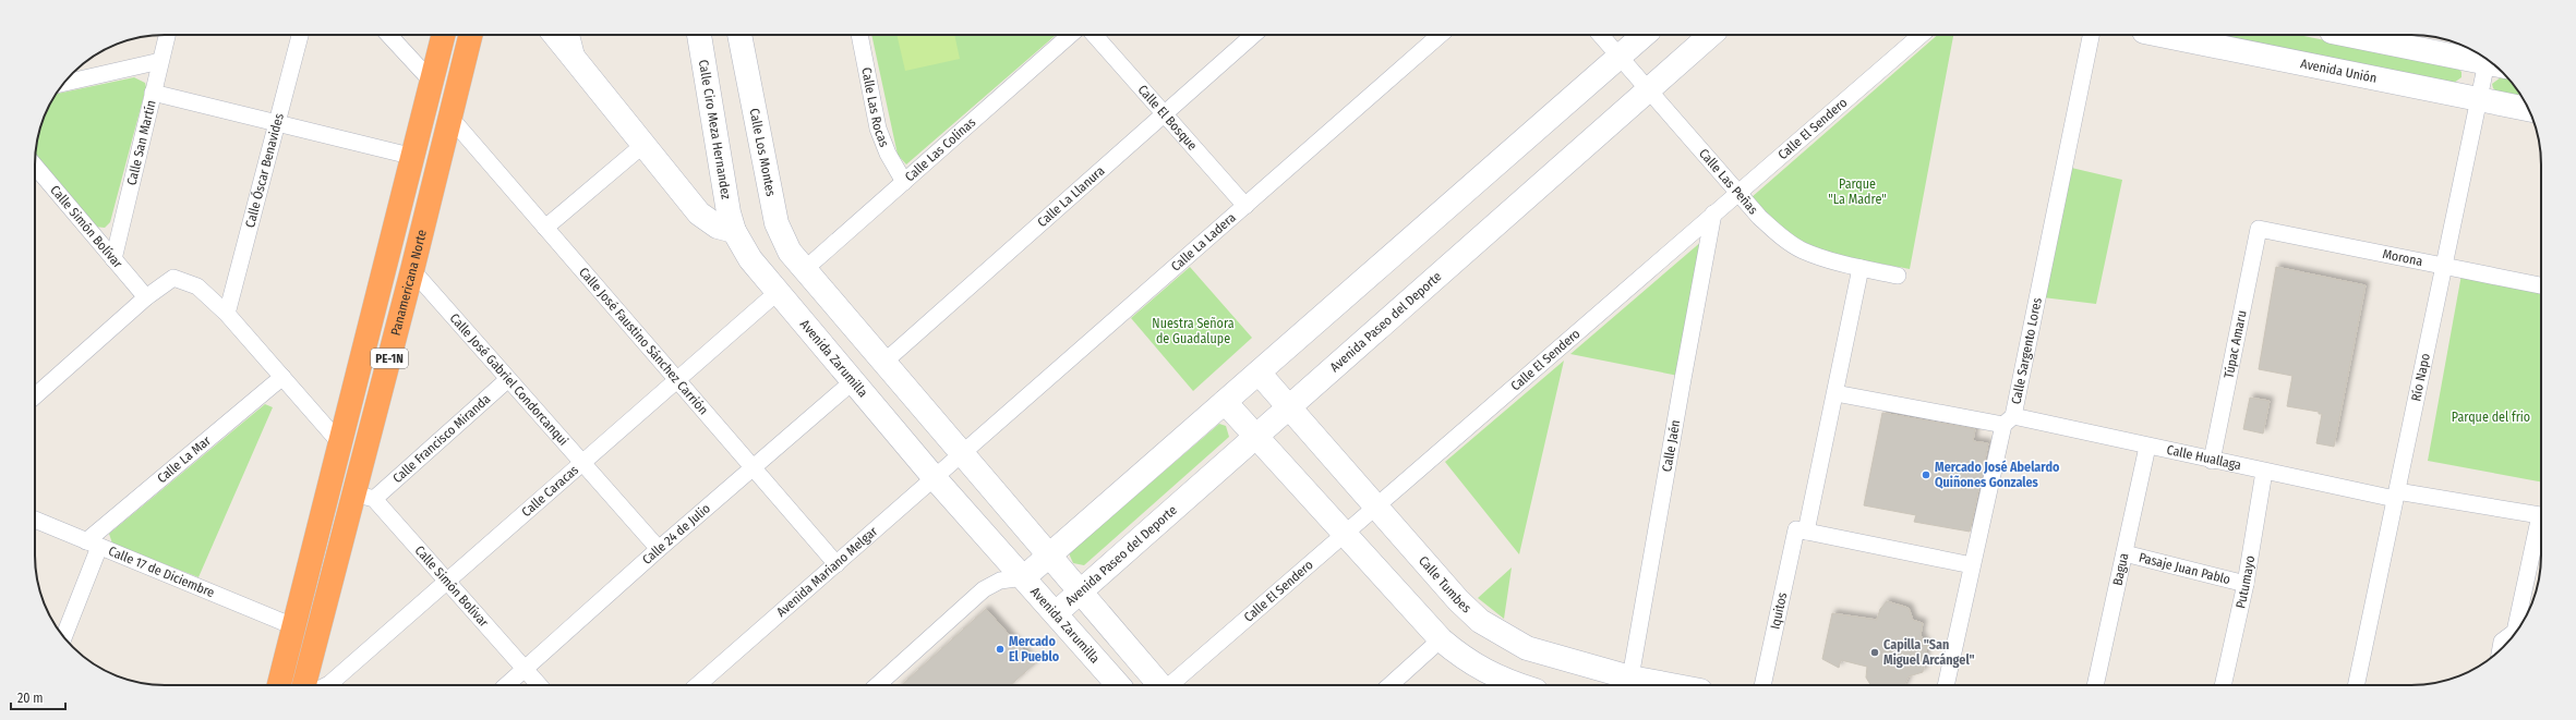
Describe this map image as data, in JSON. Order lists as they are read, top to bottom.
{
  "streets": {
    "highway": ["Panamericana Norte", "PE-1N"],
    "main road": [
      "Avenida Unión",
      "Calle Ciro Meza Hernandez",
      "Calle Los Montes",
      "Avenida Paseo del Deporte",
      "Avenida Zarumilla",
      "Calle Tumbes"
    ],
    "street": [
      "Calle Las Rocas",
      "Calle El Bosque",
      "Calle El Sendero",
      "Calle San Martín",
      "Calle Las Colinas",
      "Calle Óscar Benavides",
      "Calle Las Peñas",
      "Calle La Llanura",
      "Calle Simón Bolívar",
      "Calle La Ladera",
      "Morona",
      "Calle José Faustino Sánchez Carrión",
      "Túpac Amaru",
      "Calle Sargento Lores",
      "Río Napo",
      "Calle José Gabriel Condorcanqui",
      "Calle Francisco Miranda",
      "Calle Jaén",
      "Calle La Mar",
      "Calle Huallaga",
      "Calle Caracas",
      "Calle 24 de Julio",
      "Pasaje Juan Pablo",
      "Bagua",
      "Calle 17 de Diciembre",
      "Avenida Mariano Melgar",
      "Putumayo",
      "Iquitos"
    ]
  },
  "crossings": [
    ["Avenida Unión", "Río Napo"],
    ["Calle Las Rocas", "Calle Las Colinas"],
    ["Calle El Bosque", "Calle La Llanura"],
    ["Calle El Bosque", "Calle La Ladera"],
    ["Calle Ciro Meza Hernandez", "Avenida Zarumilla"],
    ["Calle El Sendero", "Calle Las Peñas"],
    ["Calle El Sendero", "Calle Jaén"],
    ["Calle El Sendero", "Calle Tumbes"],
    ["Calle San Martín", "Calle Simón Bolívar"],
    ["Calle Las Colinas", "Calle Los Montes"],
    ["Calle Las Peñas", "Avenida Paseo del Deporte"],
    ["Calle Las Peñas", "Iquitos"],
    ["Calle Simón Bolívar", "Panamericana Norte"],
    ["Calle Simón Bolívar", "Calle Francisco Miranda"],
    ["Calle Simón Bolívar", "Calle Caracas"],
    ["Calle Simón Bolívar", "Calle 24 de Julio"],
    ["Calle La Ladera", "Avenida Mariano Melgar"],
    ["Morona", "Túpac Amaru"],
    ["Morona", "Río Napo"],
    ["Panamericana Norte", "Calle José Faustino Sánchez Carrión"],
    ["Panamericana Norte", "Calle José Gabriel Condorcanqui"],
    ["Panamericana Norte", "Calle Francisco Miranda"],
    ["Panamericana Norte", "Calle 17 de Diciembre"],
    ["Avenida Paseo del Deporte", "Avenida Zarumilla"],
    ["Avenida Paseo del Deporte", "Calle Tumbes"],
    ["Calle José Faustino Sánchez Carrión", "Calle Caracas"],
    ["Calle José Faustino Sánchez Carrión", "Calle 24 de Julio"],
    ["Calle José Faustino Sánchez Carrión", "Avenida Mariano Melgar"],
    ["Túpac Amaru", "Calle Huallaga"],
    ["Calle Sargento Lores", "Calle Huallaga"],
    ["Avenida Zarumilla", "Calle Caracas"],
    ["Avenida Zarumilla", "Calle 24 de Julio"],
    ["Avenida Zarumilla", "Avenida Mariano Melgar"],
    ["Río Napo", "Calle Huallaga"],
    ["Calle José Gabriel Condorcanqui", "Calle Francisco Miranda"],
    ["Calle José Gabriel Condorcanqui", "Calle Caracas"],
    ["Calle José Gabriel Condorcanqui", "Calle 24 de Julio"],
    ["Calle Jaén", "Calle Tumbes"],
    ["Calle La Mar", "Calle 17 de Diciembre"],
    ["Calle Huallaga", "Bagua"],
    ["Calle Huallaga", "Putumayo"],
    ["Calle Huallaga", "Iquitos"],
    ["Pasaje Juan Pablo", "Bagua"],
    ["Pasaje Juan Pablo", "Putumayo"]
  ],
  "parks": ["Parque \"La Madre\"", "Nuestra Señora de Guadalupe", "Parque del frio"],
  "places": ["Mercado José Abelardo Quiñones Gonzales", "Mercado El Pueblo", "Capilla \"San Miguel Arcángel\""],
  "scale_bar": "20 m"
}
